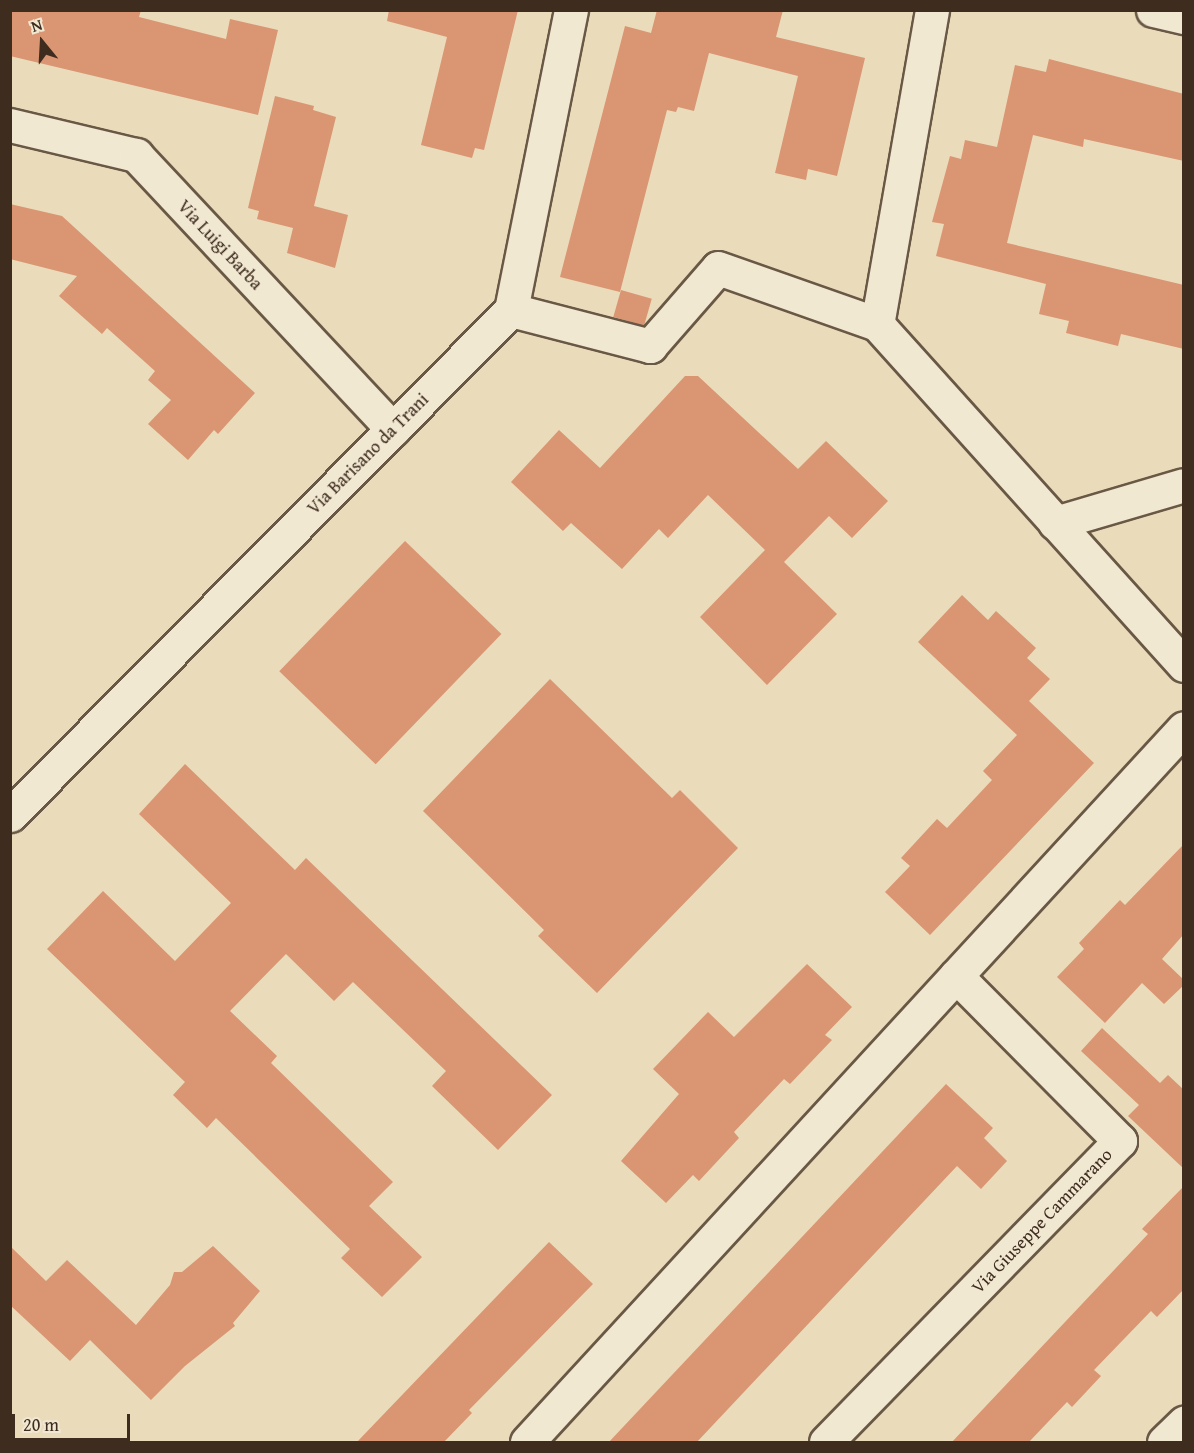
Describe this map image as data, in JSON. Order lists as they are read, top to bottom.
{
  "streets": {
    "street": ["Via Luigi Barba", "Via Barisano da Trani", "Via Giuseppe Cammarano"]
  },
  "crossings": [
    ["Via Luigi Barba", "Via Barisano da Trani"]
  ],
  "scale_bar": "20 m",
  "north": "top"
}
